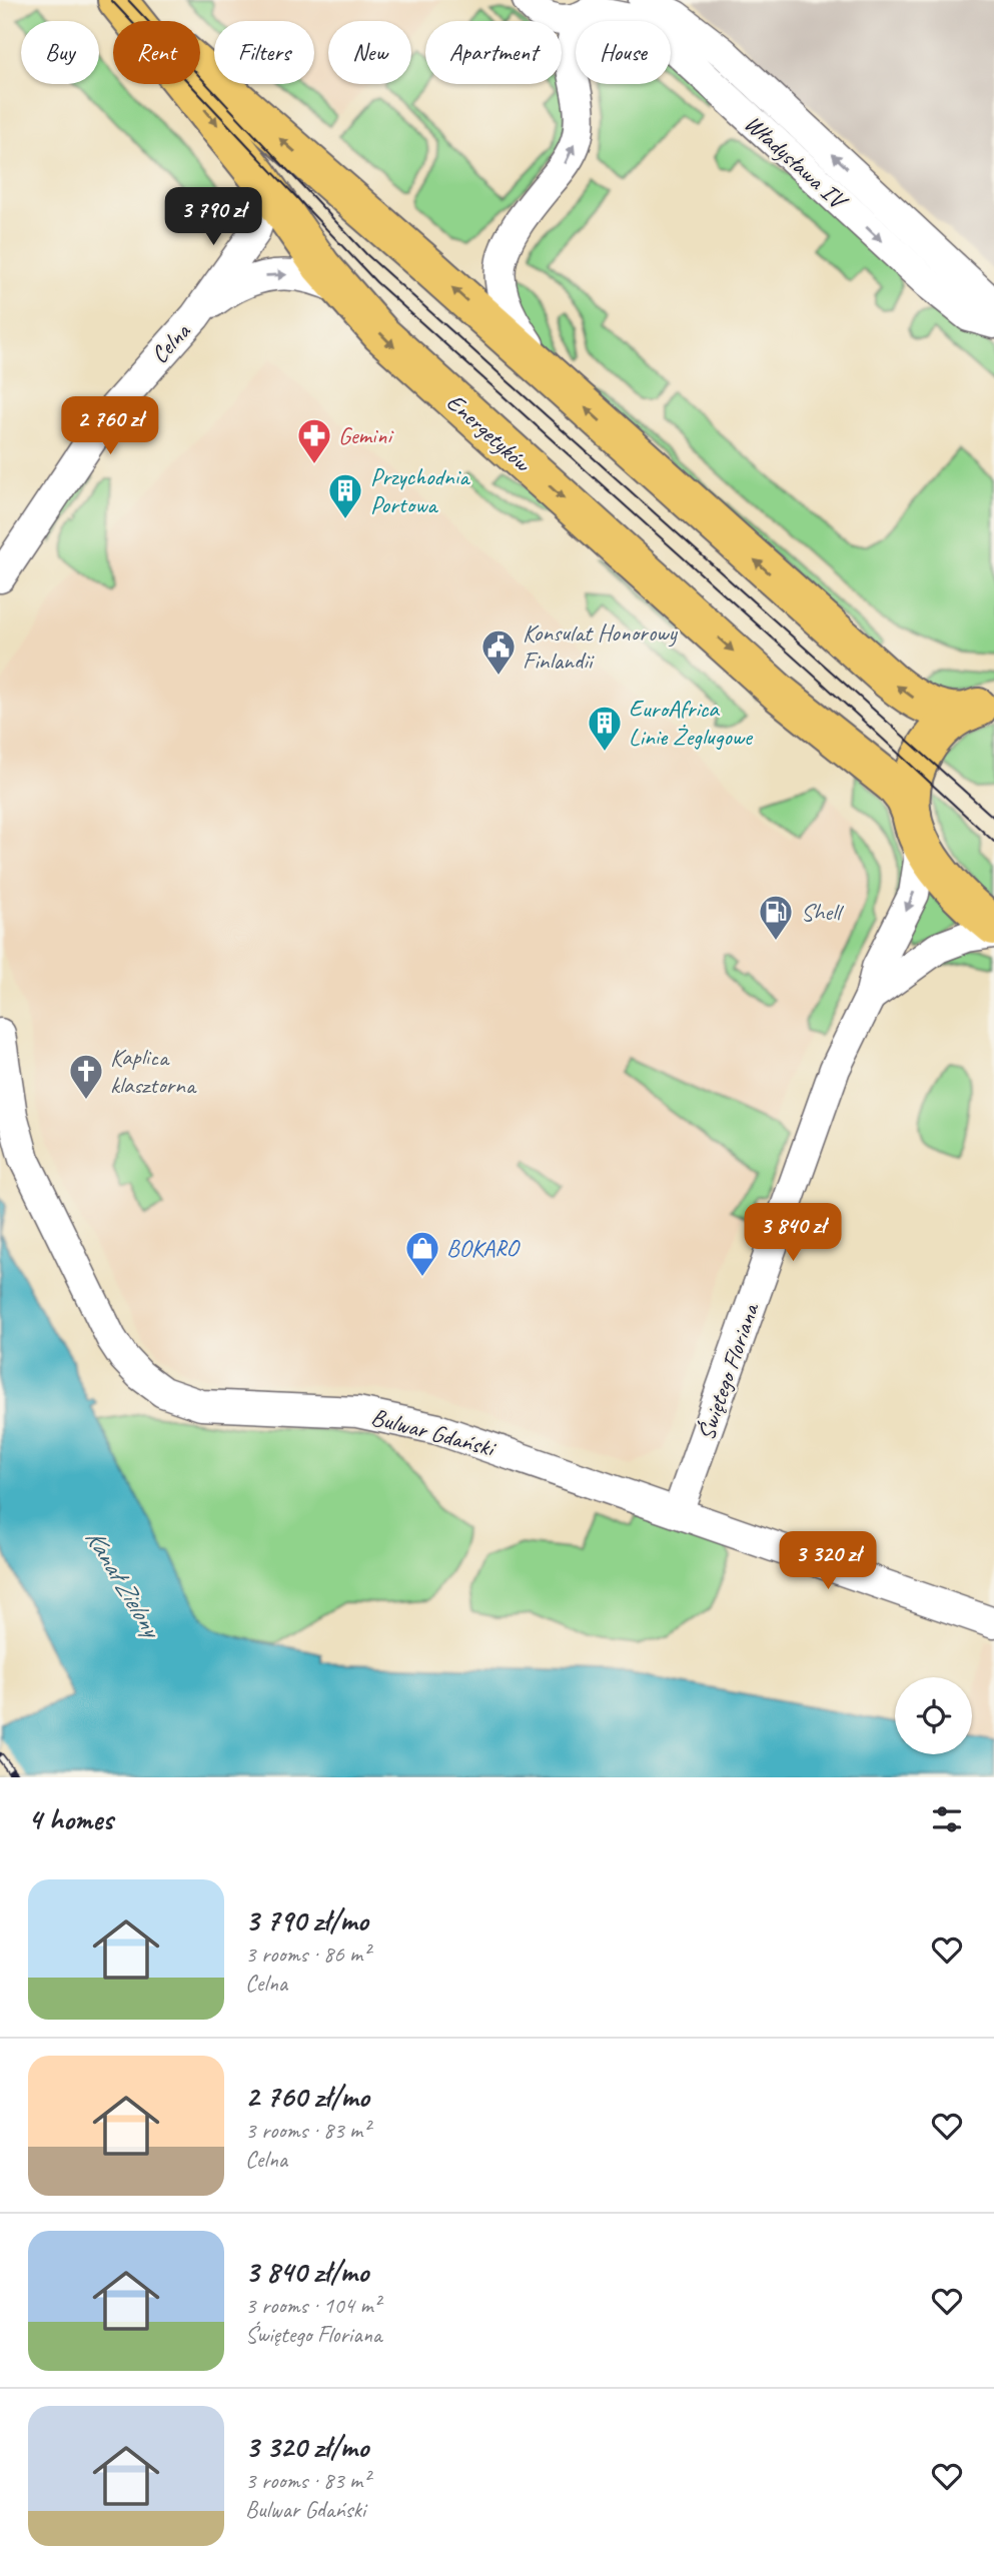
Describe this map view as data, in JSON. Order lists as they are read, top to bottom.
{
  "streets": {
    "main road": ["Energetyków"],
    "street": [
      "Władysława IV",
      "Celna",
      "Świętego Floriana",
      "Bulwar Gdański"
    ]
  },
  "crossings": [
    ["Celna", "Energetyków"],
    ["Energetyków", "Świętego Floriana"],
    ["Świętego Floriana", "Bulwar Gdański"]
  ],
  "water": ["Kanał Zielony"],
  "places": {
    "pharmacy": ["Gemini"],
    "building": ["Przychodnia Portowa", "EuroAfrica Linie Żeglugowe"],
    "public building": ["Konsulat Honorowy Finlandii"],
    "fuel station": ["Shell"],
    "church": ["Kaplica klasztorna"],
    "shop": ["BOKARO"]
  },
  "page": {
    "chip": [
      "Buy",
      "Rent",
      "Filters",
      "New",
      "Apartment",
      "House"
    ],
    "price": [
      "3 790 zł",
      "2 760 zł",
      "3 840 zł",
      "3 320 zł"
    ],
    "heading": "4 homes",
    "list": [
      {
        "name": "3 790 zł/mo",
        "note": "3 rooms · 86 m² · Celna"
      },
      {
        "name": "2 760 zł/mo",
        "note": "3 rooms · 83 m² · Celna"
      },
      {
        "name": "3 840 zł/mo",
        "note": "3 rooms · 104 m² · Świętego Floriana"
      },
      {
        "name": "3 320 zł/mo",
        "note": "3 rooms · 83 m² · Bulwar Gdański"
      }
    ]
  }
}
